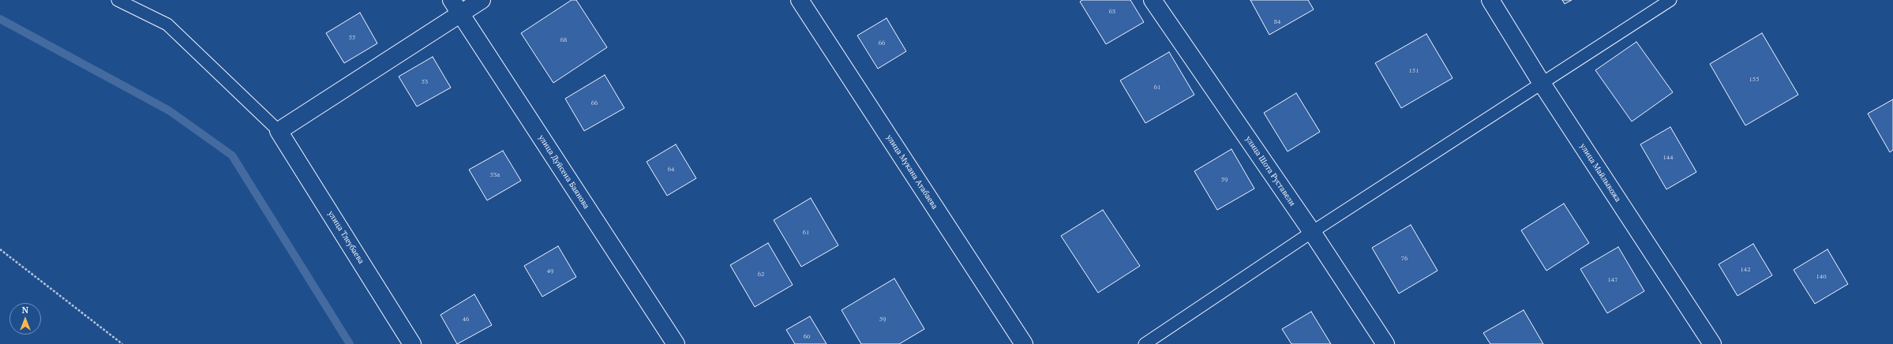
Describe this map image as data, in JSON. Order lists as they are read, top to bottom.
{
  "streets": {
    "street": [
      "улица Шота Руставели",
      "улица Дуйсена Баянова",
      "улица Мукана Атабаева",
      "улица Майлыкожа",
      "улица Тлеубаева"
    ]
  },
  "house_numbers": [
    "63",
    "84",
    "55",
    "68",
    "66",
    "151",
    "155",
    "53",
    "61",
    "66",
    "144",
    "64",
    "53а",
    "59",
    "61",
    "76",
    "142",
    "49",
    "62",
    "140",
    "147",
    "46",
    "59",
    "60"
  ],
  "north": "top"
}
